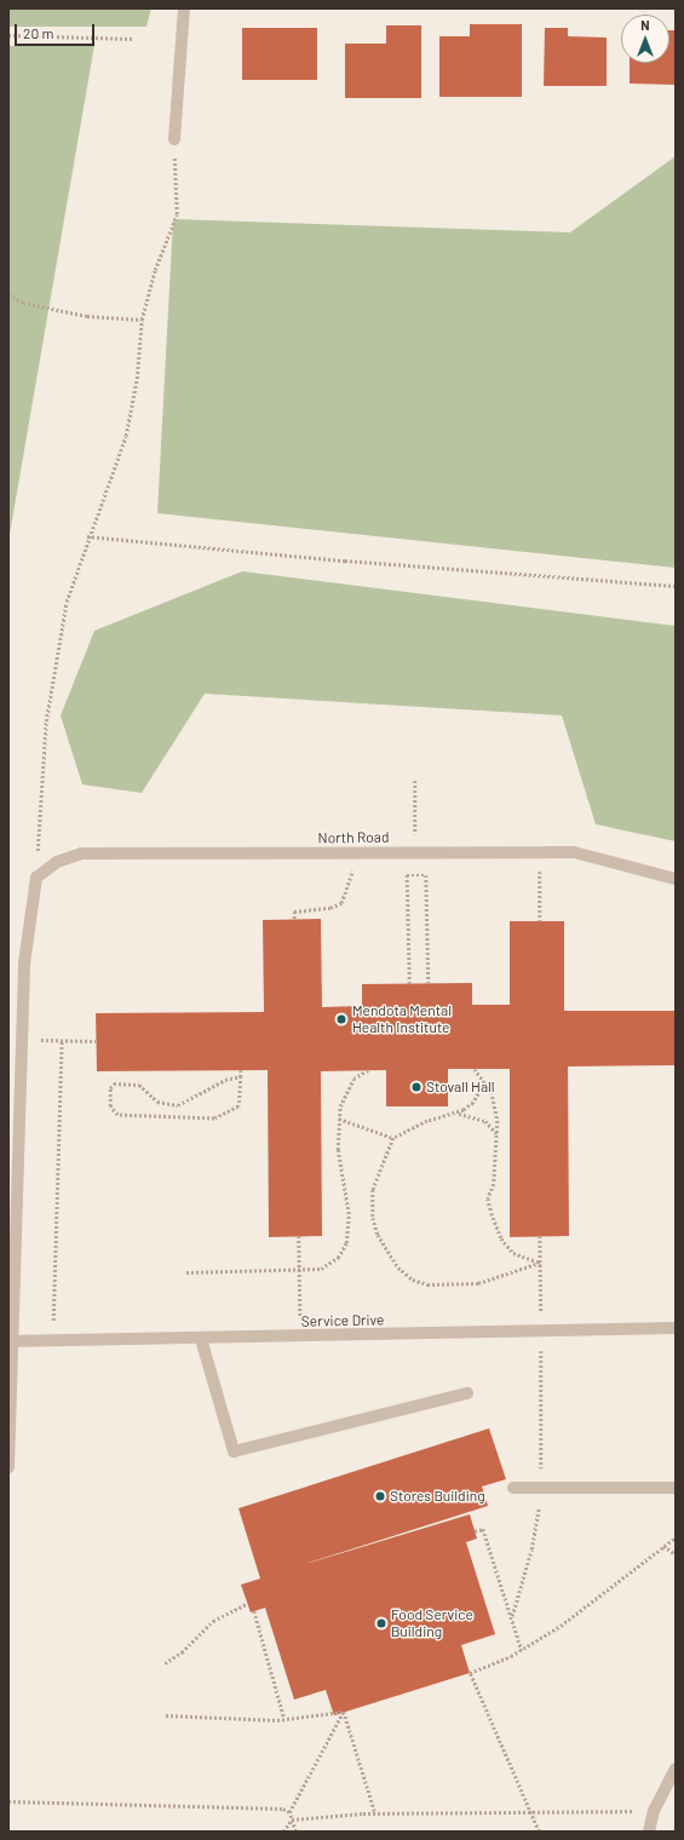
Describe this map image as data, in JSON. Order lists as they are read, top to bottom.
{
  "streets": {
    "street": ["North Road", "Service Drive"]
  },
  "places": [
    "Mendota Mental Health Institute",
    "Stovall Hall",
    "Stores Building",
    "Food Service Building"
  ],
  "scale_bar": "20 m",
  "north": "top"
}
